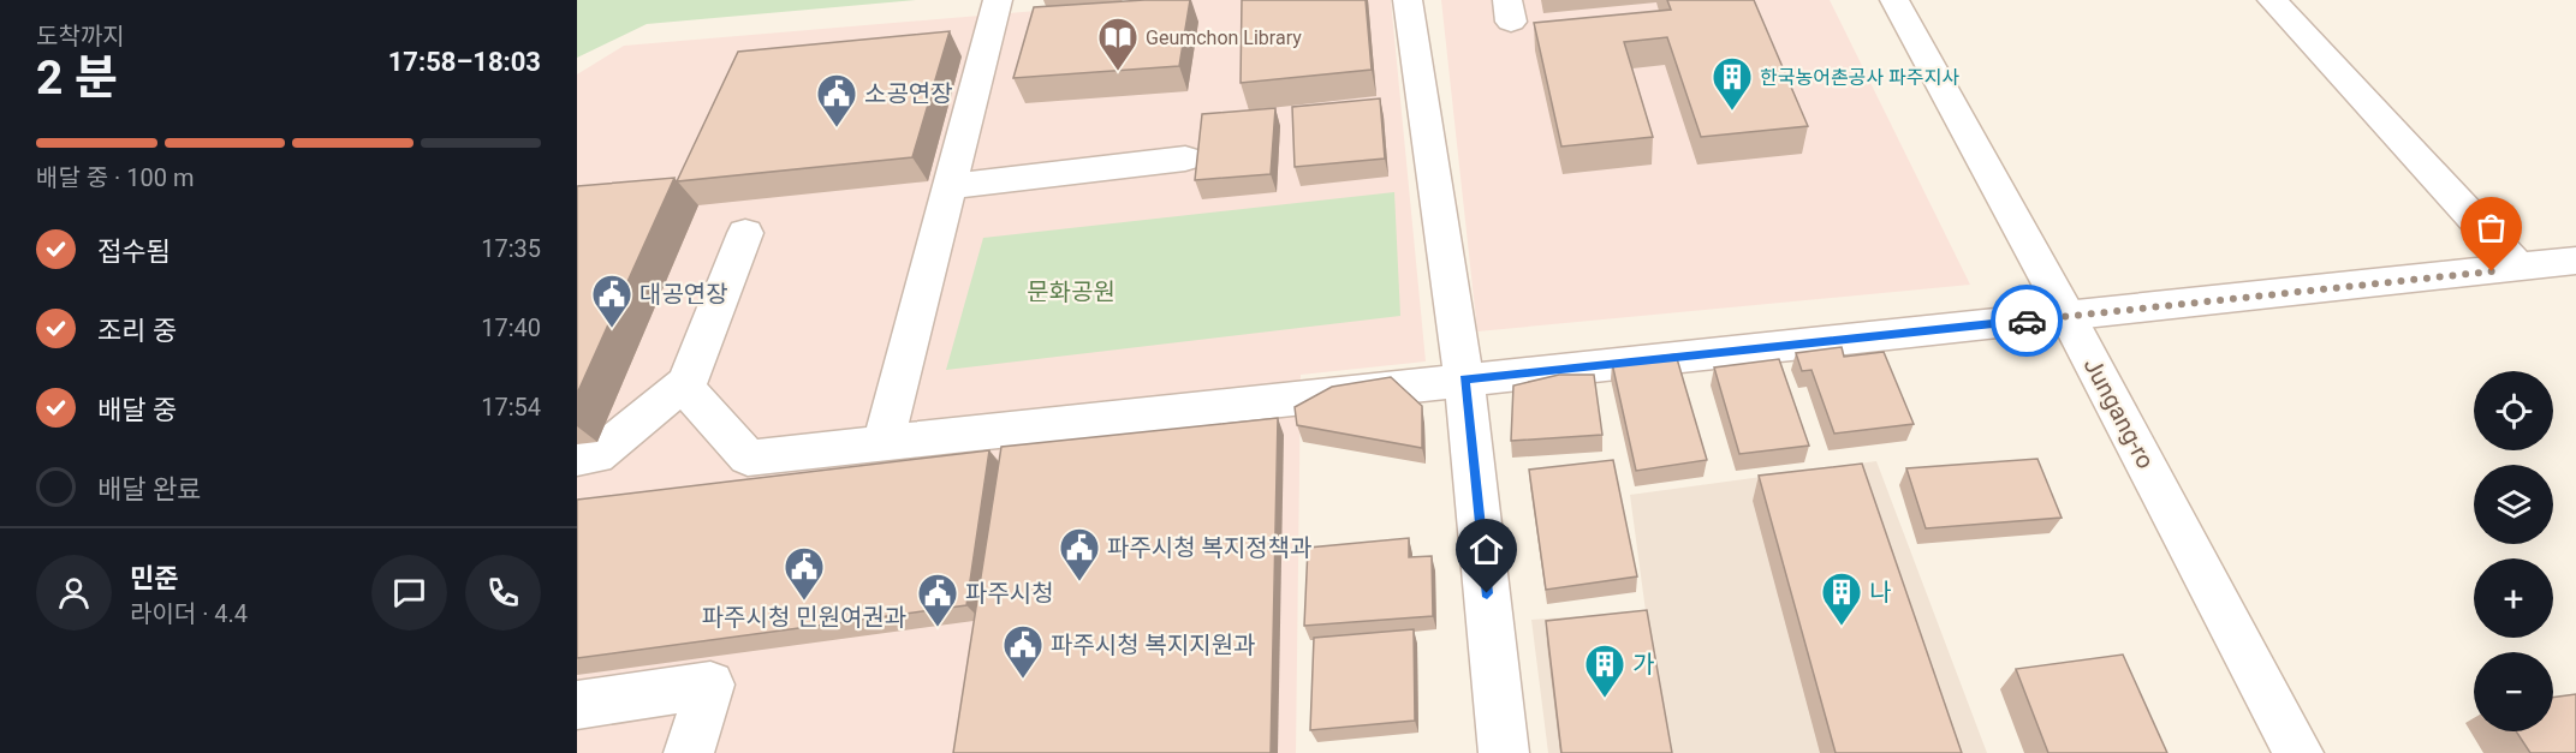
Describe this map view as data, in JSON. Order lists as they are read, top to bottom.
{
  "streets": {
    "street": ["Jungang-ro"]
  },
  "parks": ["문화공원"],
  "places": {
    "library": ["Geumchon Library"],
    "building": ["한국농어촌공사 파주지사", "나", "가"],
    "public building": [
      "소공연장",
      "대공연장",
      "파주시청 복지정책과",
      "파주시청 민원여권과",
      "파주시청",
      "파주시청 복지지원과"
    ]
  },
  "page": {
    "heading": ["2 분", "도착까지", "17:58–18:03"],
    "panel": ["민준", "라이더 · 4.4"],
    "bar": "배달 중 · 100 m",
    "list": [
      ["접수됨", "17:35"],
      ["조리 중", "17:40"],
      ["배달 중", "17:54"],
      "배달 완료"
    ],
    "map_buttons": ["+", "−"]
  }
}
